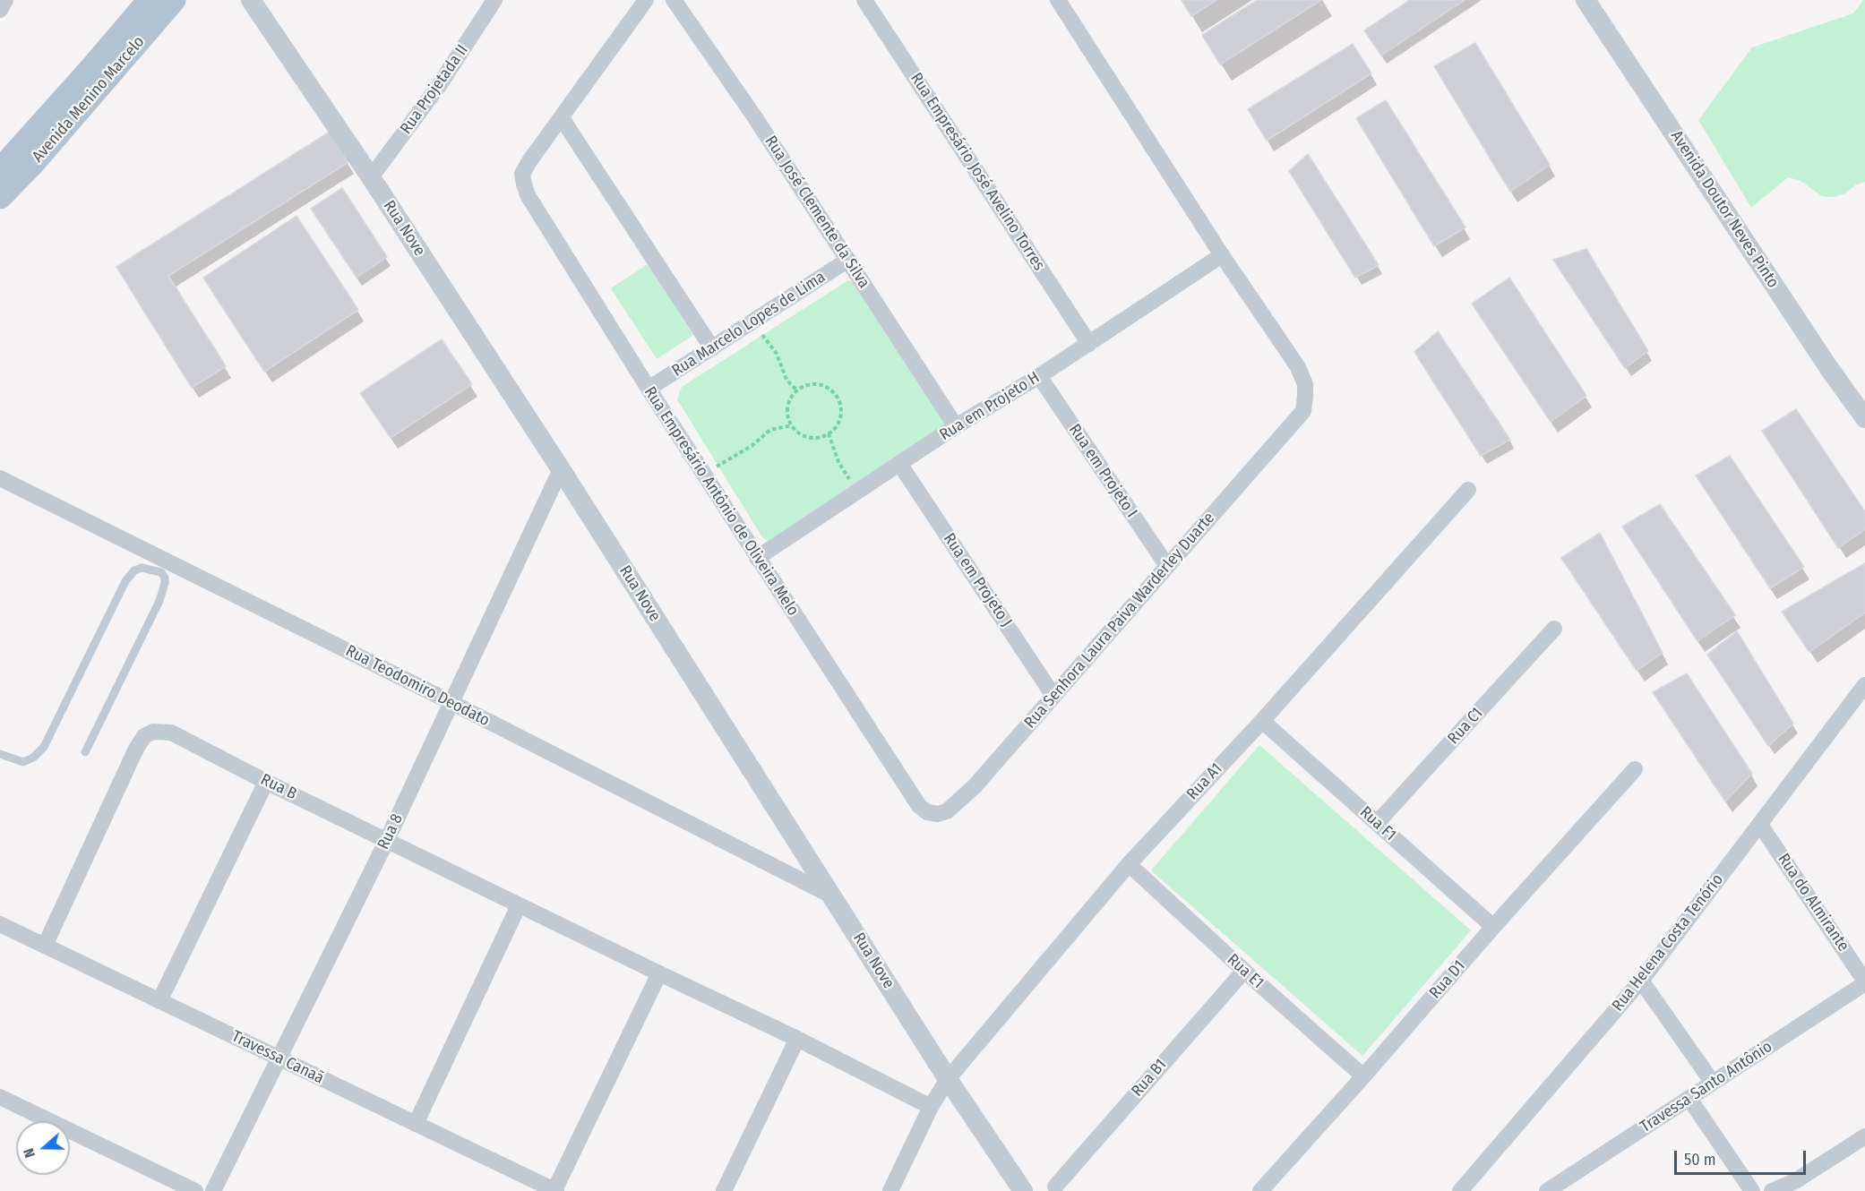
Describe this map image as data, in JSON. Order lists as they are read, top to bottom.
{
  "streets": {
    "main road": ["Avenida Menino Marcelo"],
    "street": [
      "Rua Projetada II",
      "Rua Empresário José Avelino Torres",
      "Avenida Doutor Neves Pinto",
      "Rua José Clemente da Silva",
      "Rua Nove",
      "Rua Marcelo Lopes de Lima",
      "Rua em Projeto H",
      "Rua em Projeto I",
      "Rua Empresário Antônio de Oliveira Melo",
      "Rua em Projeto J",
      "Rua Senhora Laura Paiva Warderley Duarte",
      "Rua Teodomiro Deodato",
      "Rua C1",
      "Rua A1",
      "Rua B",
      "Rua F1",
      "Rua 8",
      "Rua do Almirante",
      "Rua Helena Costa Tenório",
      "Rua E1",
      "Rua D1",
      "Travessa Canaã",
      "Rua B1",
      "Travessa Santo Antônio"
    ]
  },
  "crossings": [
    ["Rua Projetada II", "Rua Nove"],
    ["Rua Empresário José Avelino Torres", "Rua em Projeto H"],
    ["Rua José Clemente da Silva", "Rua Marcelo Lopes de Lima"],
    ["Rua José Clemente da Silva", "Rua em Projeto H"],
    ["Rua Nove", "Rua Teodomiro Deodato"],
    ["Rua Nove", "Rua A1"],
    ["Rua Nove", "Rua 8"],
    ["Rua Marcelo Lopes de Lima", "Rua Empresário Antônio de Oliveira Melo"],
    ["Rua em Projeto H", "Rua em Projeto I"],
    ["Rua em Projeto H", "Rua Empresário Antônio de Oliveira Melo"],
    ["Rua em Projeto H", "Rua em Projeto J"],
    ["Rua em Projeto H", "Rua Senhora Laura Paiva Warderley Duarte"],
    ["Rua em Projeto I", "Rua Senhora Laura Paiva Warderley Duarte"],
    ["Rua Empresário Antônio de Oliveira Melo", "Rua Senhora Laura Paiva Warderley Duarte"],
    ["Rua em Projeto J", "Rua Senhora Laura Paiva Warderley Duarte"],
    ["Rua Teodomiro Deodato", "Rua 8"],
    ["Rua C1", "Rua F1"],
    ["Rua A1", "Rua B"],
    ["Rua A1", "Rua F1"],
    ["Rua A1", "Rua E1"],
    ["Rua B", "Rua 8"],
    ["Rua B", "Travessa Canaã"],
    ["Rua F1", "Rua D1"],
    ["Rua 8", "Travessa Canaã"],
    ["Rua do Almirante", "Rua Helena Costa Tenório"],
    ["Rua do Almirante", "Travessa Santo Antônio"],
    ["Rua E1", "Rua D1"],
    ["Rua E1", "Rua B1"]
  ],
  "scale_bar": "50 m",
  "north": "left"
}
